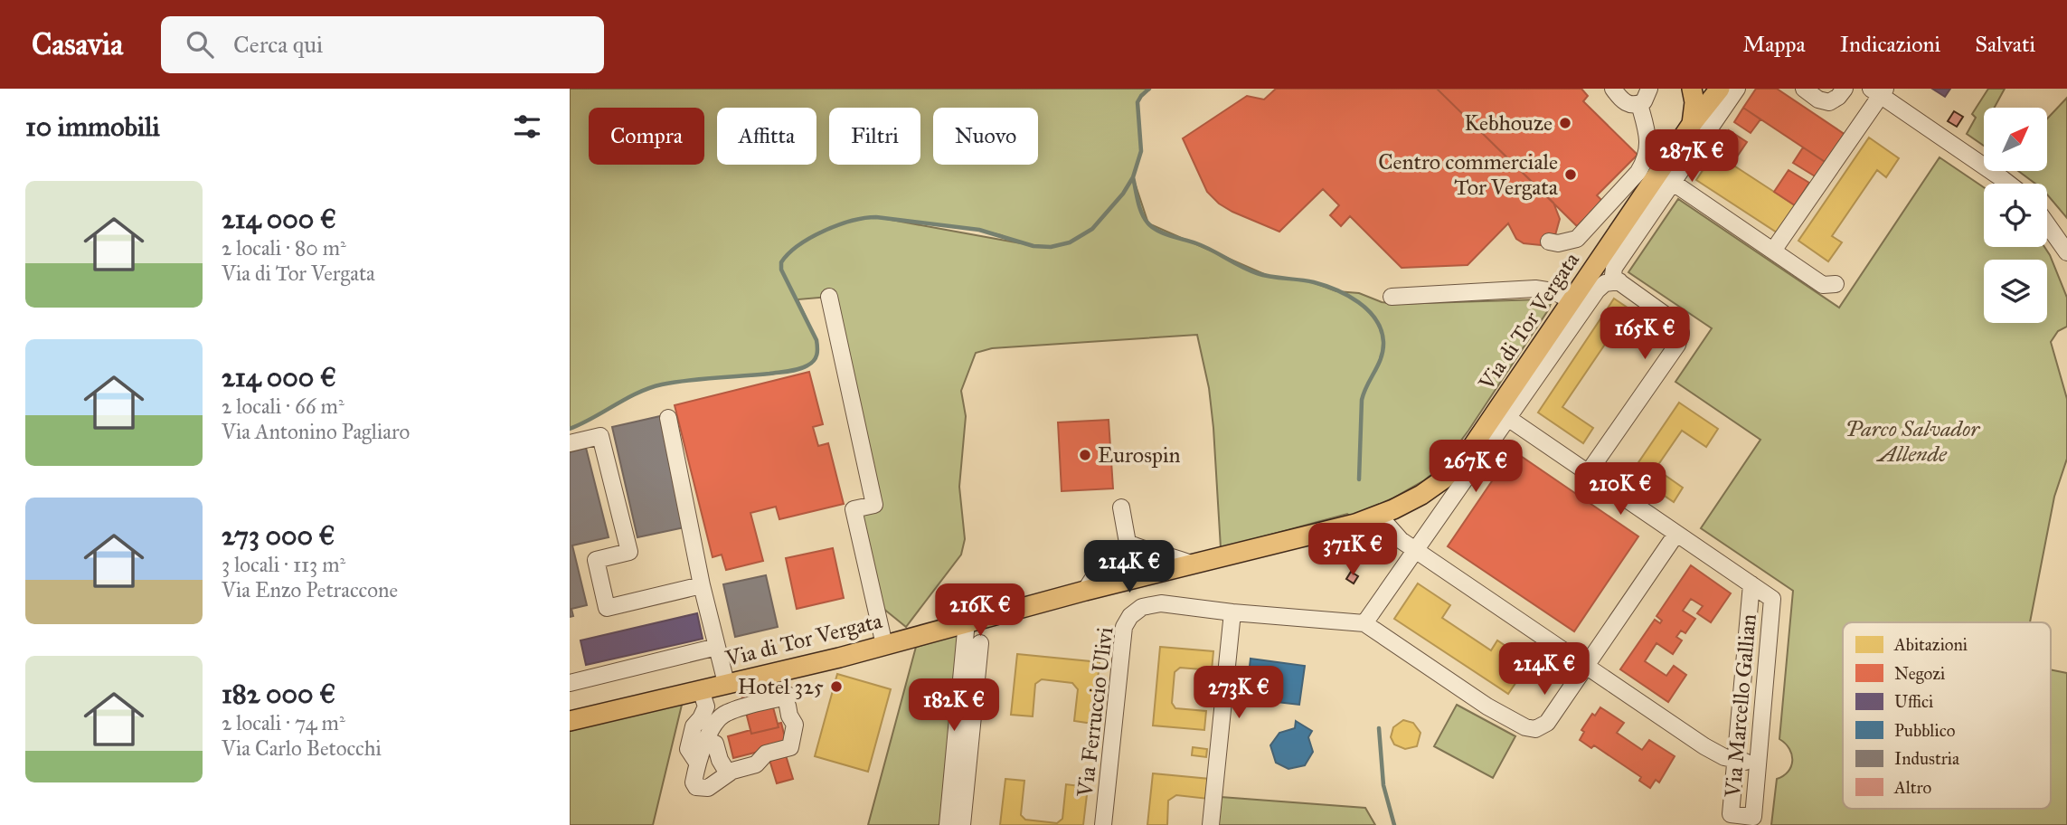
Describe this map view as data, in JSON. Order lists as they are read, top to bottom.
{
  "streets": {
    "main road": ["Via di Tor Vergata"],
    "street": ["Via Marcello Gallian", "Via Ferruccio Ulivi"]
  },
  "crossings": [
    ["Via di Tor Vergata", "Via Marcello Gallian"],
    ["Via di Tor Vergata", "Via Ferruccio Ulivi"]
  ],
  "parks": ["Parco Salvador Allende"],
  "places": [
    "Kebhouze",
    "Centro commerciale Tor Vergata",
    "Eurospin",
    "Hotel 325"
  ],
  "legend": [
    "Abitazioni",
    "Negozi",
    "Uffici",
    "Pubblico",
    "Industria",
    "Altro"
  ],
  "north": "top right",
  "page": {
    "header": "Casavia",
    "search": "Cerca qui",
    "nav": ["Mappa", "Indicazioni", "Salvati"],
    "heading": "10 immobili",
    "chip": [
      "Compra",
      "Affitta",
      "Filtri",
      "Nuovo"
    ],
    "price": [
      "287K €",
      "165K €",
      "267K €",
      "210K €",
      "371K €",
      "214K €",
      "216K €",
      "214K €",
      "273K €",
      "182K €"
    ],
    "list": [
      {
        "name": "214 000 €",
        "note": "2 locali · 80 m² · Via di Tor Vergata"
      },
      {
        "name": "214 000 €",
        "note": "2 locali · 66 m² · Via Antonino Pagliaro"
      },
      {
        "name": "273 000 €",
        "note": "3 locali · 113 m² · Via Enzo Petraccone"
      },
      {
        "name": "182 000 €",
        "note": "2 locali · 74 m² · Via Carlo Betocchi"
      }
    ]
  }
}
